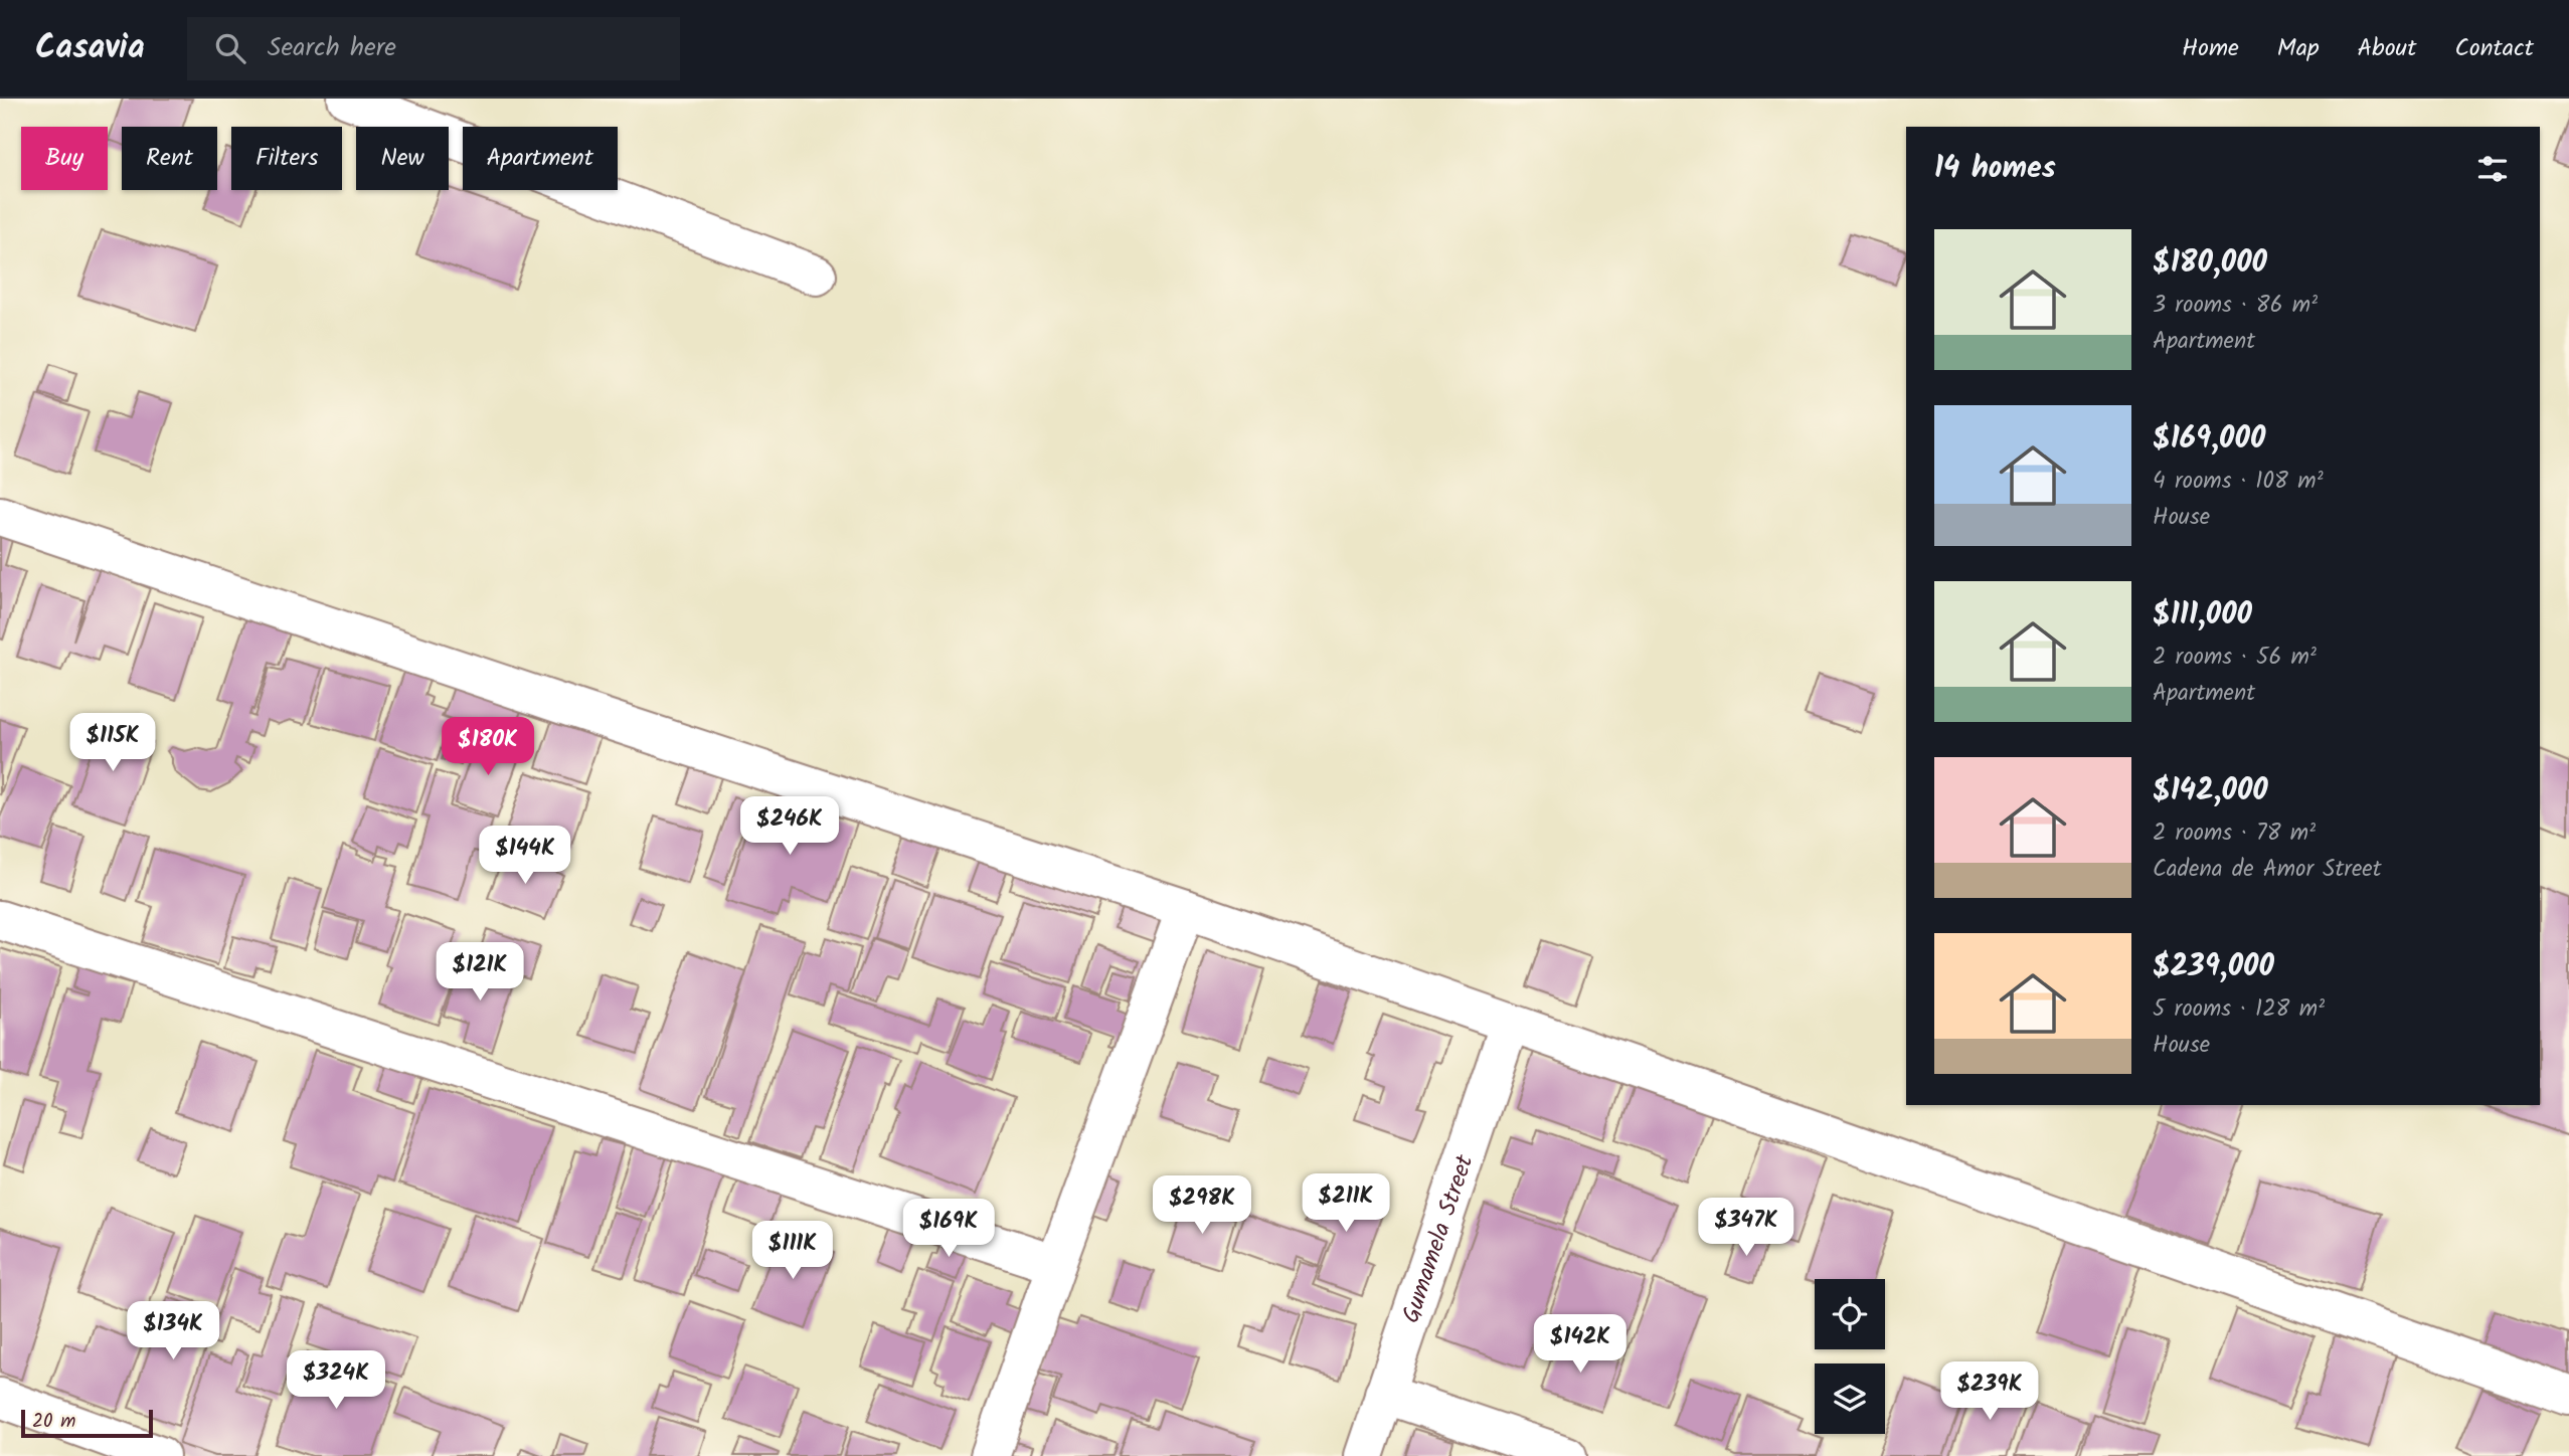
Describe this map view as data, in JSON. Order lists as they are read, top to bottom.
{
  "streets": {
    "street": ["Gumamela Street"]
  },
  "scale_bar": "20 m",
  "page": {
    "header": "Casavia",
    "search": "Search here",
    "nav": [
      "Home",
      "Map",
      "About",
      "Contact"
    ],
    "chip": [
      "Buy",
      "Rent",
      "Filters",
      "New",
      "Apartment"
    ],
    "heading": "14 homes",
    "list": [
      {
        "name": "$180,000",
        "note": "3 rooms · 86 m² · Apartment"
      },
      {
        "name": "$169,000",
        "note": "4 rooms · 108 m² · House"
      },
      {
        "name": "$111,000",
        "note": "2 rooms · 56 m² · Apartment"
      },
      {
        "name": "$142,000",
        "note": "2 rooms · 78 m² · Cadena de Amor Street"
      },
      {
        "name": "$239,000",
        "note": "5 rooms · 128 m² · House"
      }
    ],
    "price": [
      "$115K",
      "$180K",
      "$246K",
      "$144K",
      "$121K",
      "$211K",
      "$298K",
      "$347K",
      "$169K",
      "$111K",
      "$134K",
      "$142K",
      "$324K",
      "$239K"
    ],
    "scale": "20 m"
  }
}
